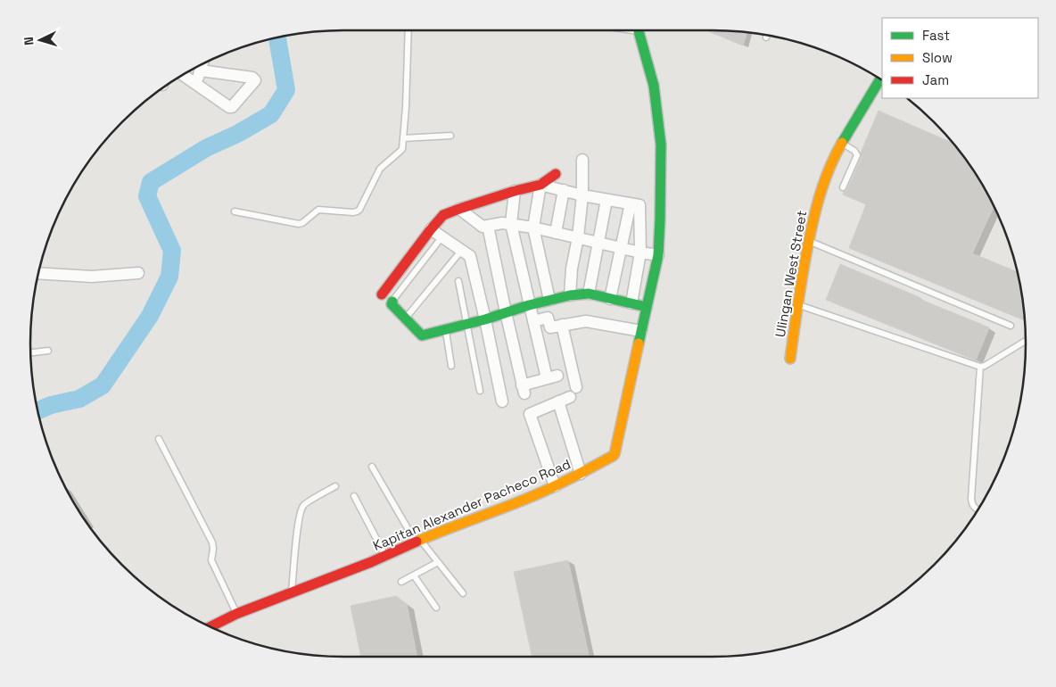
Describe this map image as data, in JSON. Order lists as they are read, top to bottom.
{
  "streets": {
    "street": ["Ulingan West Street", "Kapitan Alexander Pacheco Road"]
  },
  "legend": ["Fast", "Slow", "Jam"],
  "north": "left"
}
